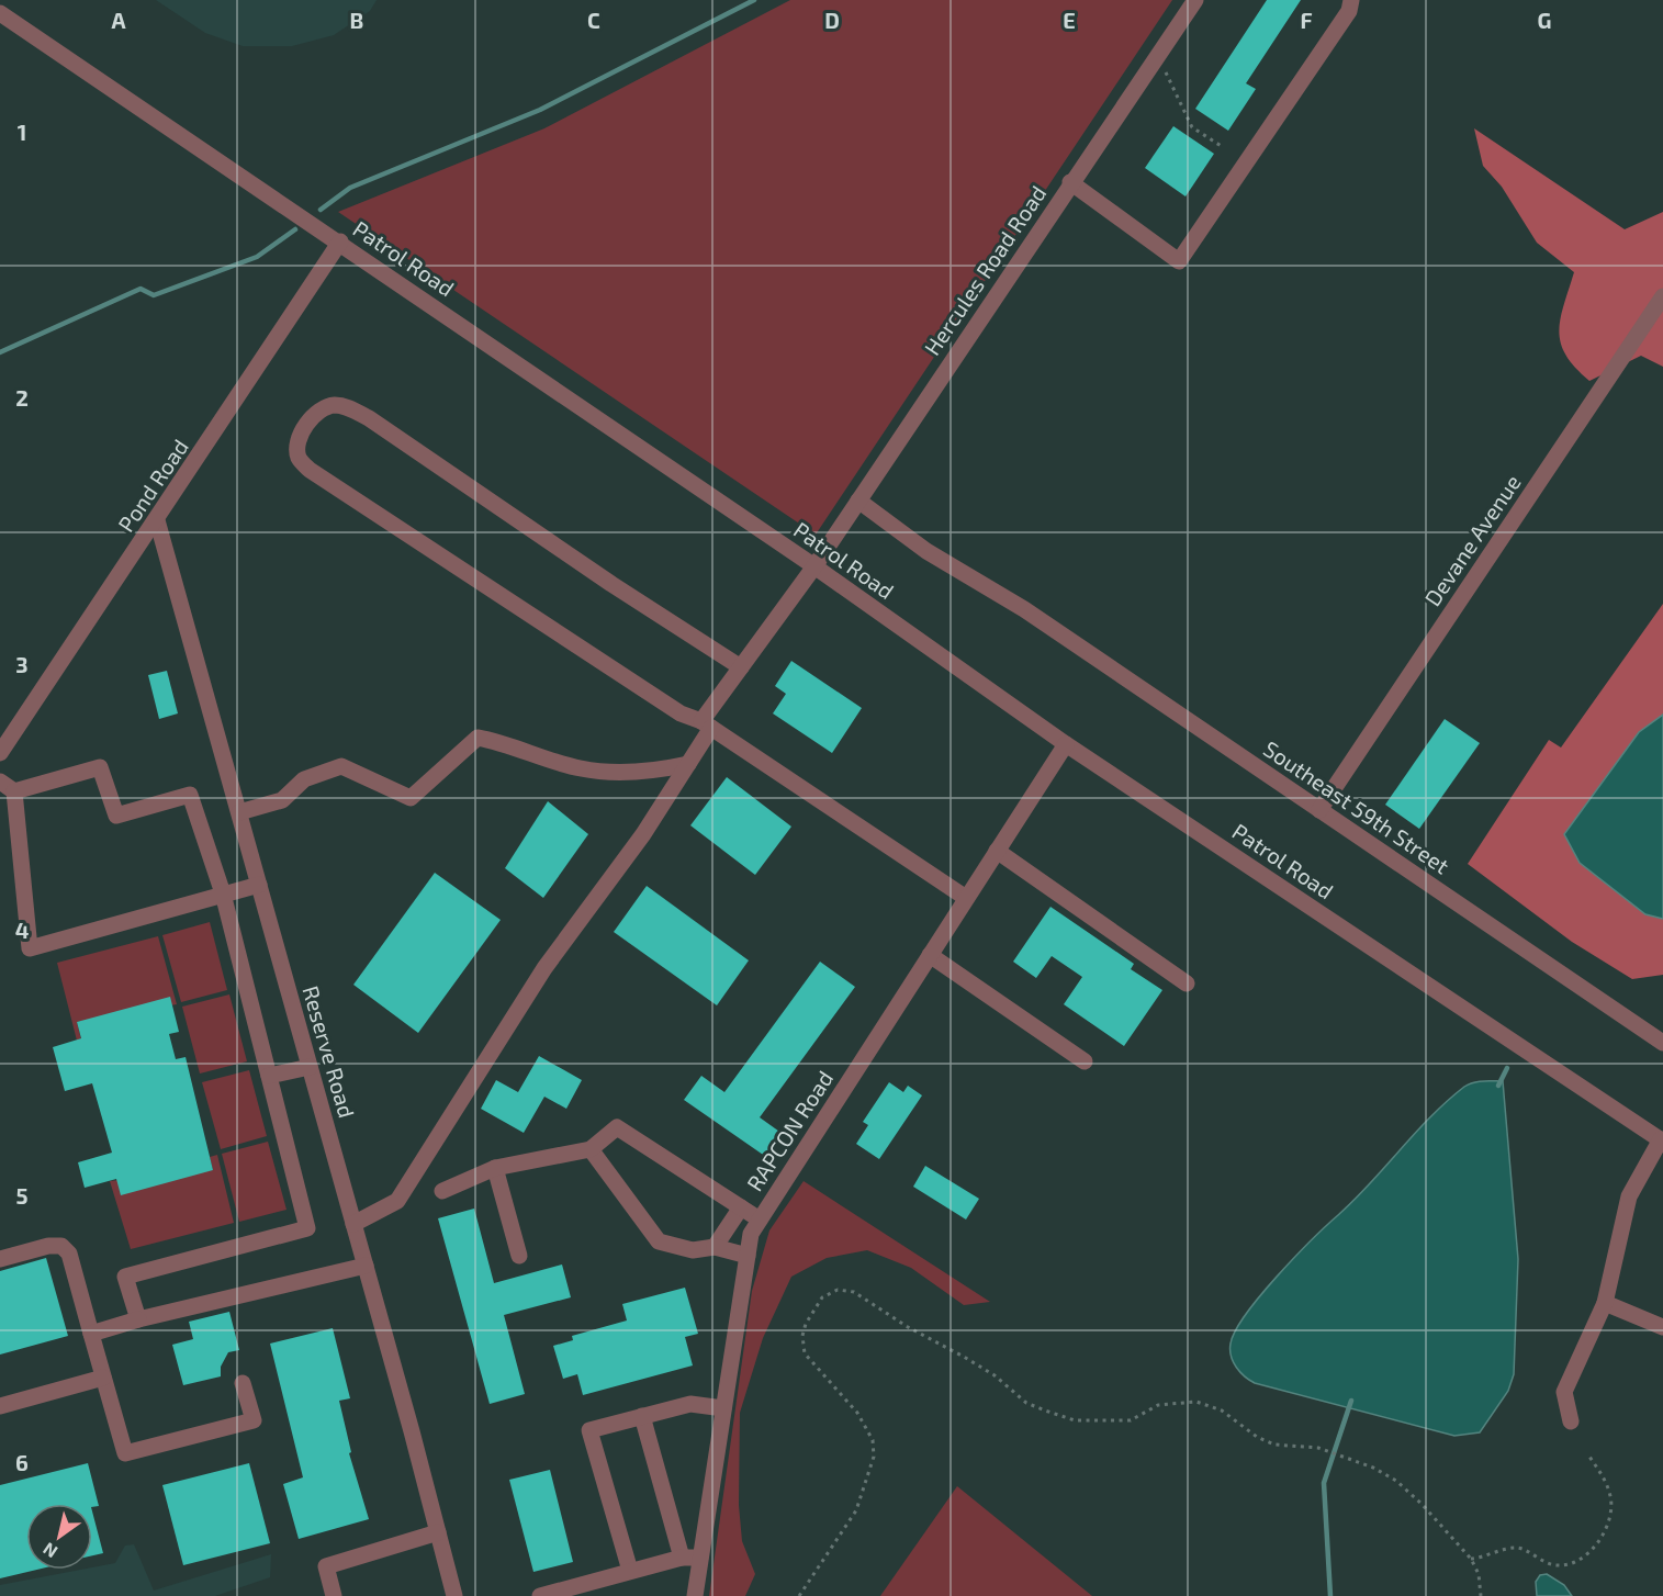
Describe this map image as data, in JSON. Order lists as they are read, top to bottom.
{
  "streets": {
    "street": [
      "Patrol Road",
      "Hercules Road Road",
      "Pond Road",
      "Devane Avenue",
      "Southeast 59th Street",
      "Reserve Road",
      "RAPCON Road"
    ]
  },
  "crossings": [
    ["Patrol Road", "Hercules Road Road"],
    ["Patrol Road", "Pond Road"],
    ["Patrol Road", "RAPCON Road"],
    ["Hercules Road Road", "Southeast 59th Street"],
    ["Hercules Road Road", "Reserve Road"],
    ["Pond Road", "Reserve Road"],
    ["Devane Avenue", "Southeast 59th Street"]
  ],
  "north": "bottom left",
  "grid": {
    "columns": [
      "A",
      "B",
      "C",
      "D",
      "E",
      "F",
      "G"
    ],
    "rows": [
      "1",
      "2",
      "3",
      "4",
      "5",
      "6"
    ]
  }
}
